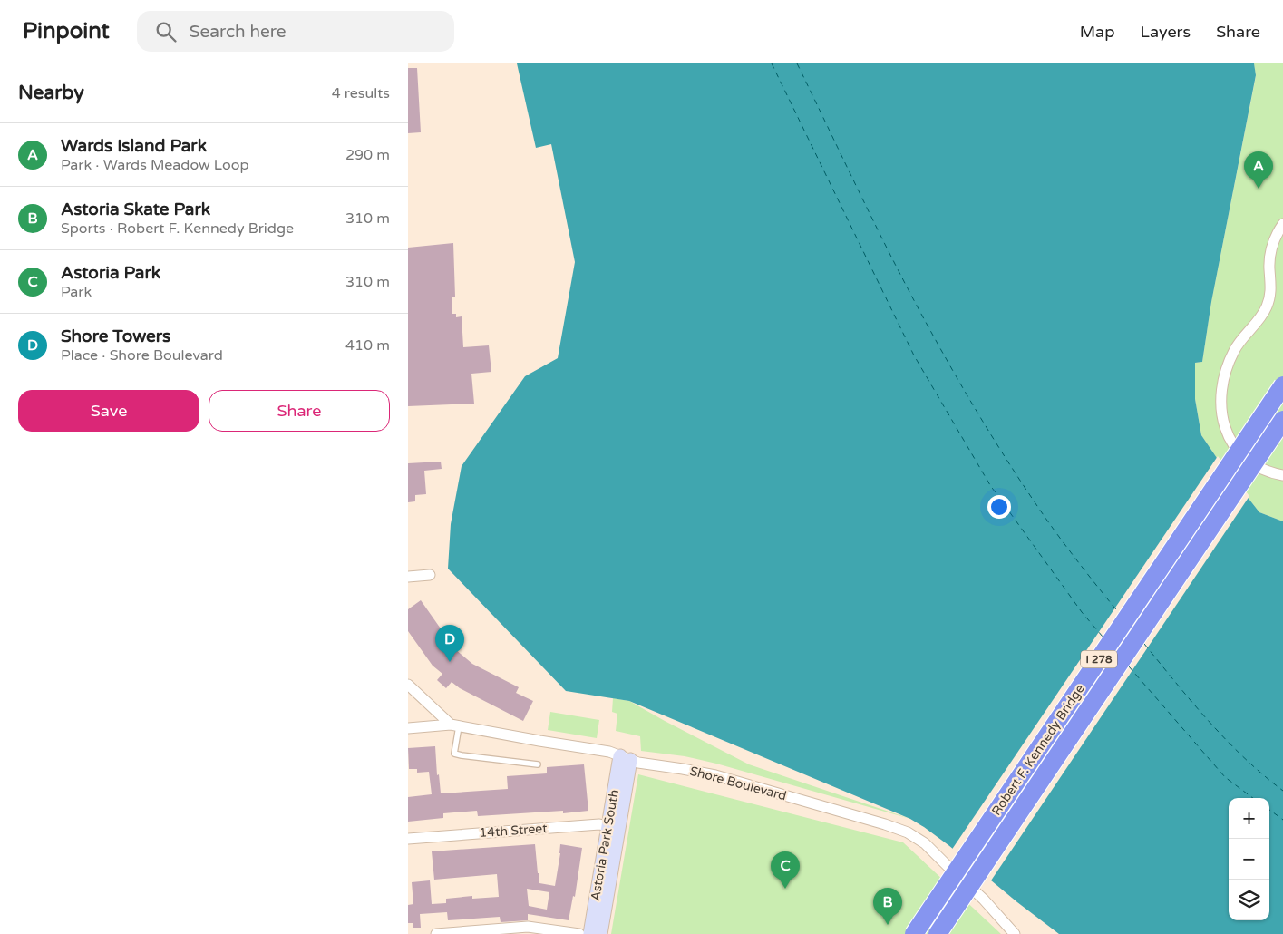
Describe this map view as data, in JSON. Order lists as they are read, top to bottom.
{
  "streets": {
    "highway": ["I 278", "Robert F. Kennedy Bridge"],
    "street": ["Shore Boulevard", "14th Street", "Astoria Park South"]
  },
  "crossings": [
    ["Shore Boulevard", "Astoria Park South"],
    ["14th Street", "Astoria Park South"]
  ],
  "page": {
    "header": "Pinpoint",
    "search": "Search here",
    "nav": ["Map", "Layers", "Share"],
    "heading": ["Nearby", "4 results"],
    "list": [
      {
        "mark": "A",
        "name": "Wards Island Park",
        "note": "Park · Wards Meadow Loop",
        "value": "290 m"
      },
      {
        "mark": "B",
        "name": "Astoria Skate Park",
        "note": "Sports · Robert F. Kennedy Bridge",
        "value": "310 m"
      },
      {
        "mark": "C",
        "name": "Astoria Park",
        "note": "Park",
        "value": "310 m"
      },
      {
        "mark": "D",
        "name": "Shore Towers",
        "note": "Place · Shore Boulevard",
        "value": "410 m"
      }
    ],
    "pins": [
      "A",
      "D",
      "C",
      "B"
    ],
    "buttons": ["Save", "Share"],
    "map_buttons": ["+", "−"]
  }
}
